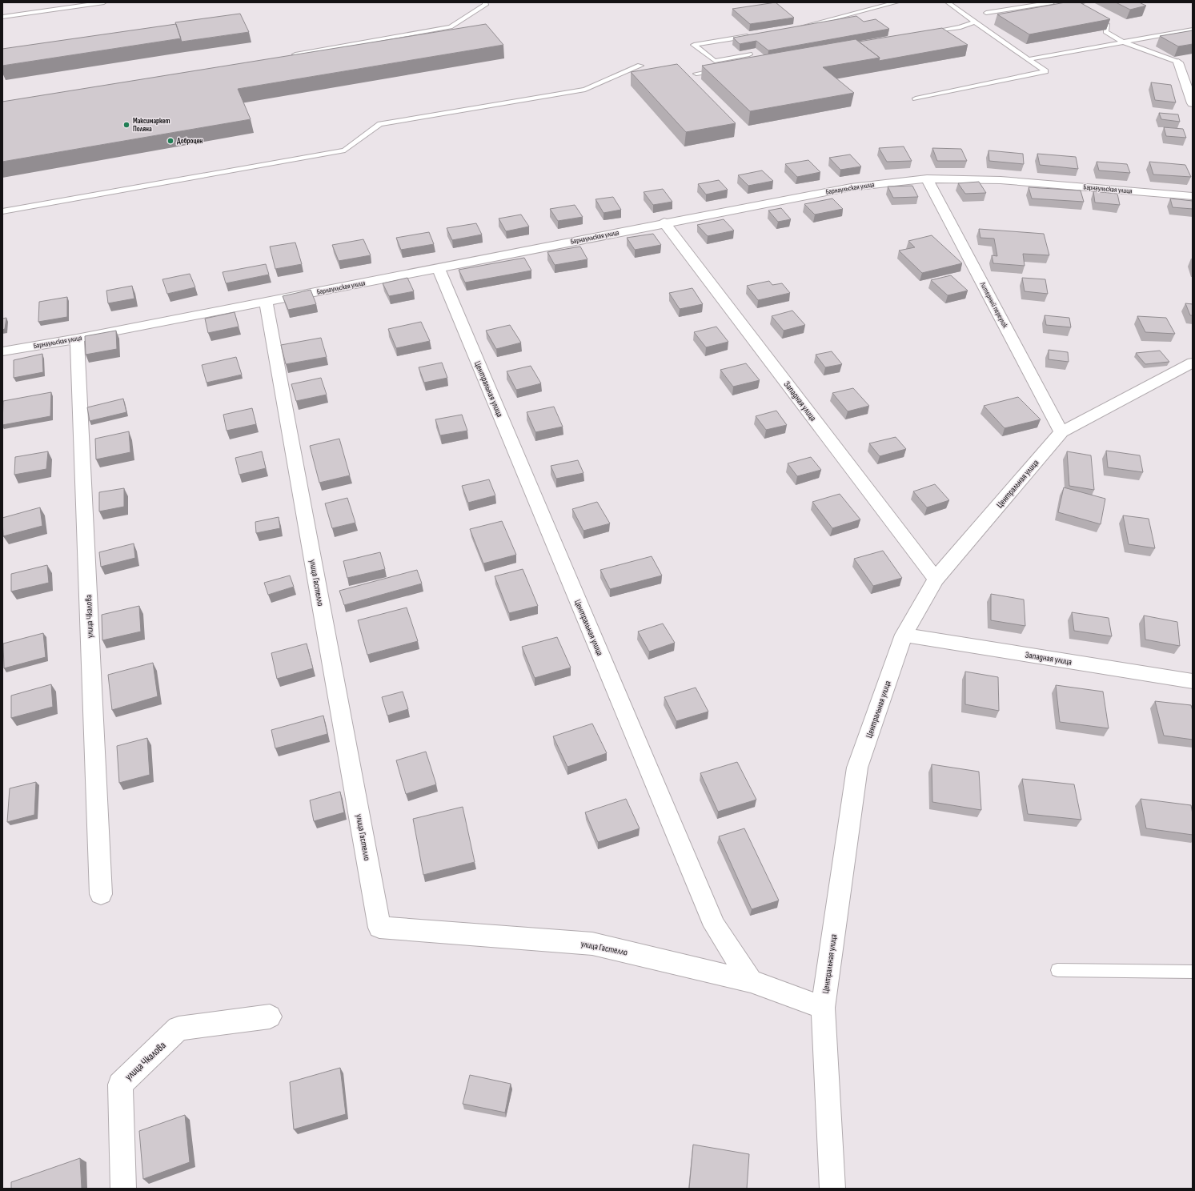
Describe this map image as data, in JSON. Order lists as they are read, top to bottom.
{
  "streets": {
    "street": [
      "Барнаульская улица",
      "Литерный переулок",
      "Центральная улица",
      "Западная улица",
      "улица Гастелло",
      "улица Чкалова"
    ]
  },
  "crossings": [
    ["Барнаульская улица", "Литерный переулок"],
    ["Барнаульская улица", "Центральная улица"],
    ["Барнаульская улица", "Западная улица"],
    ["Барнаульская улица", "улица Гастелло"],
    ["Барнаульская улица", "улица Чкалова"],
    ["Литерный переулок", "Центральная улица"],
    ["Центральная улица", "Западная улица"],
    ["Центральная улица", "улица Гастелло"]
  ],
  "places": ["Максимаркет Поляна", "Доброцен"]
}
